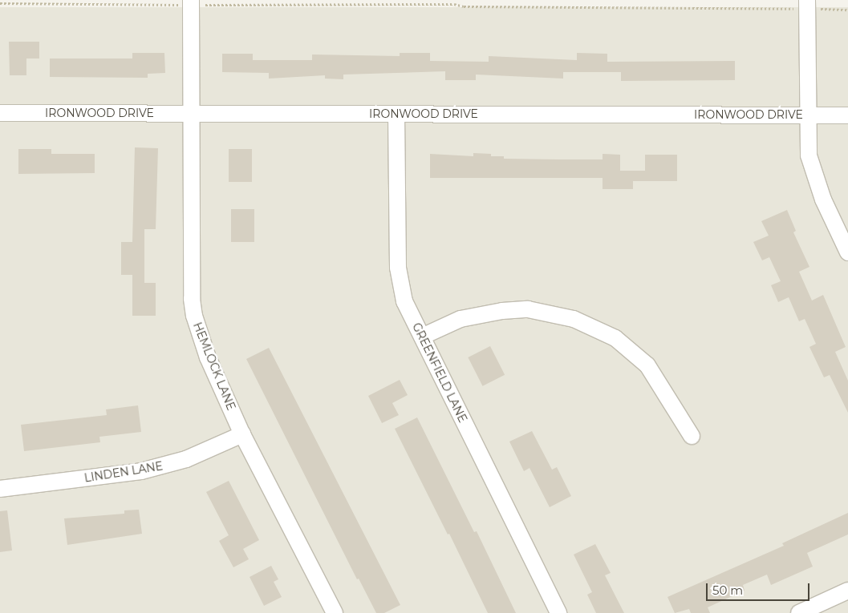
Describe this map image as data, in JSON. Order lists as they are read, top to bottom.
{
  "streets": {
    "street": [
      "IRONWOOD DRIVE",
      "HEMLOCK LANE",
      "GREENFIELD LANE",
      "LINDEN LANE"
    ]
  },
  "crossings": [
    ["IRONWOOD DRIVE", "HEMLOCK LANE"],
    ["IRONWOOD DRIVE", "GREENFIELD LANE"],
    ["HEMLOCK LANE", "LINDEN LANE"]
  ],
  "scale_bar": "50 m"
}
